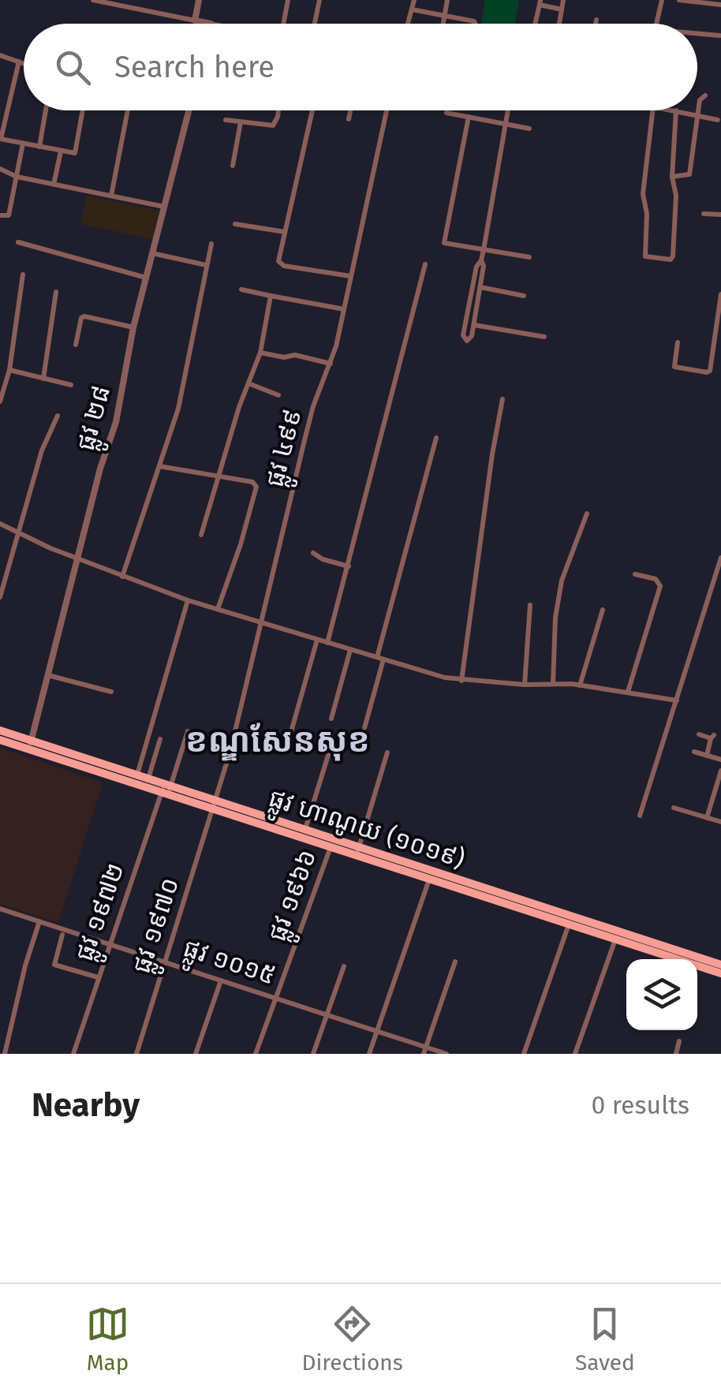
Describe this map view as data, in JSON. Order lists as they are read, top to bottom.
{
  "streets": {
    "main road": ["ផ្លូវ ហាណូយ (១០១៩)"],
    "street": [
      "ផ្លូវ ២៨",
      "ផ្លូវ ៤៩៩",
      "ផ្លូវ ១៩៦៦",
      "ផ្លូវ ១៩៧២",
      "ផ្លូវ ១៩៧០",
      "ផ្លូវ ១០១៥"
    ]
  },
  "crossings": [
    ["ផ្លូវ ២៨", "ផ្លូវ ហាណូយ (១០១៩)"],
    ["ផ្លូវ ៤៩៩", "ផ្លូវ ហាណូយ (១០១៩)"],
    ["ផ្លូវ ៤៩៩", "ផ្លូវ ១៩៧០"],
    ["ផ្លូវ ហាណូយ (១០១៩)", "ផ្លូវ ១៩៦៦"],
    ["ផ្លូវ ហាណូយ (១០១៩)", "ផ្លូវ ១៩៧២"],
    ["ផ្លូវ ហាណូយ (១០១៩)", "ផ្លូវ ១៩៧០"],
    ["ផ្លូវ ១៩៦៦", "ផ្លូវ ១០១៥"],
    ["ផ្លូវ ១៩៧២", "ផ្លូវ ១០១៥"],
    ["ផ្លូវ ១៩៧០", "ផ្លូវ ១០១៥"]
  ],
  "districts": ["ខណ្ឌសែនសុខ"],
  "page": {
    "search": "Search here",
    "heading": ["Nearby", "0 results"],
    "nav": ["Map", "Directions", "Saved"]
  }
}
